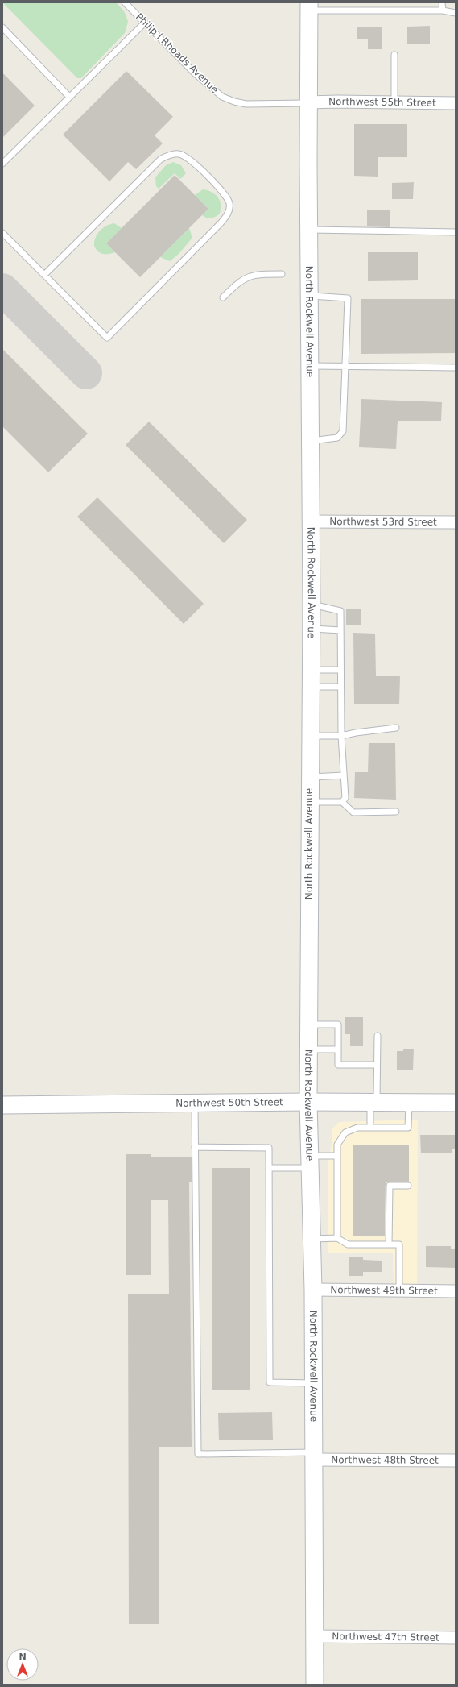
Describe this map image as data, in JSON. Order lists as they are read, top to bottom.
{
  "streets": {
    "main road": ["North Rockwell Avenue", "Northwest 50th Street"],
    "street": [
      "Northwest 55th Street",
      "Northwest 53rd Street",
      "Northwest 49th Street",
      "Northwest 48th Street",
      "Northwest 47th Street"
    ],
    "lane": ["Philip J Rhoads Avenue"]
  },
  "crossings": [
    ["Philip J Rhoads Avenue", "Northwest 55th Street"],
    ["Philip J Rhoads Avenue", "North Rockwell Avenue"],
    ["Northwest 55th Street", "North Rockwell Avenue"],
    ["North Rockwell Avenue", "Northwest 53rd Street"],
    ["North Rockwell Avenue", "Northwest 50th Street"],
    ["North Rockwell Avenue", "Northwest 49th Street"],
    ["North Rockwell Avenue", "Northwest 48th Street"],
    ["North Rockwell Avenue", "Northwest 47th Street"]
  ],
  "north": "top"
}
